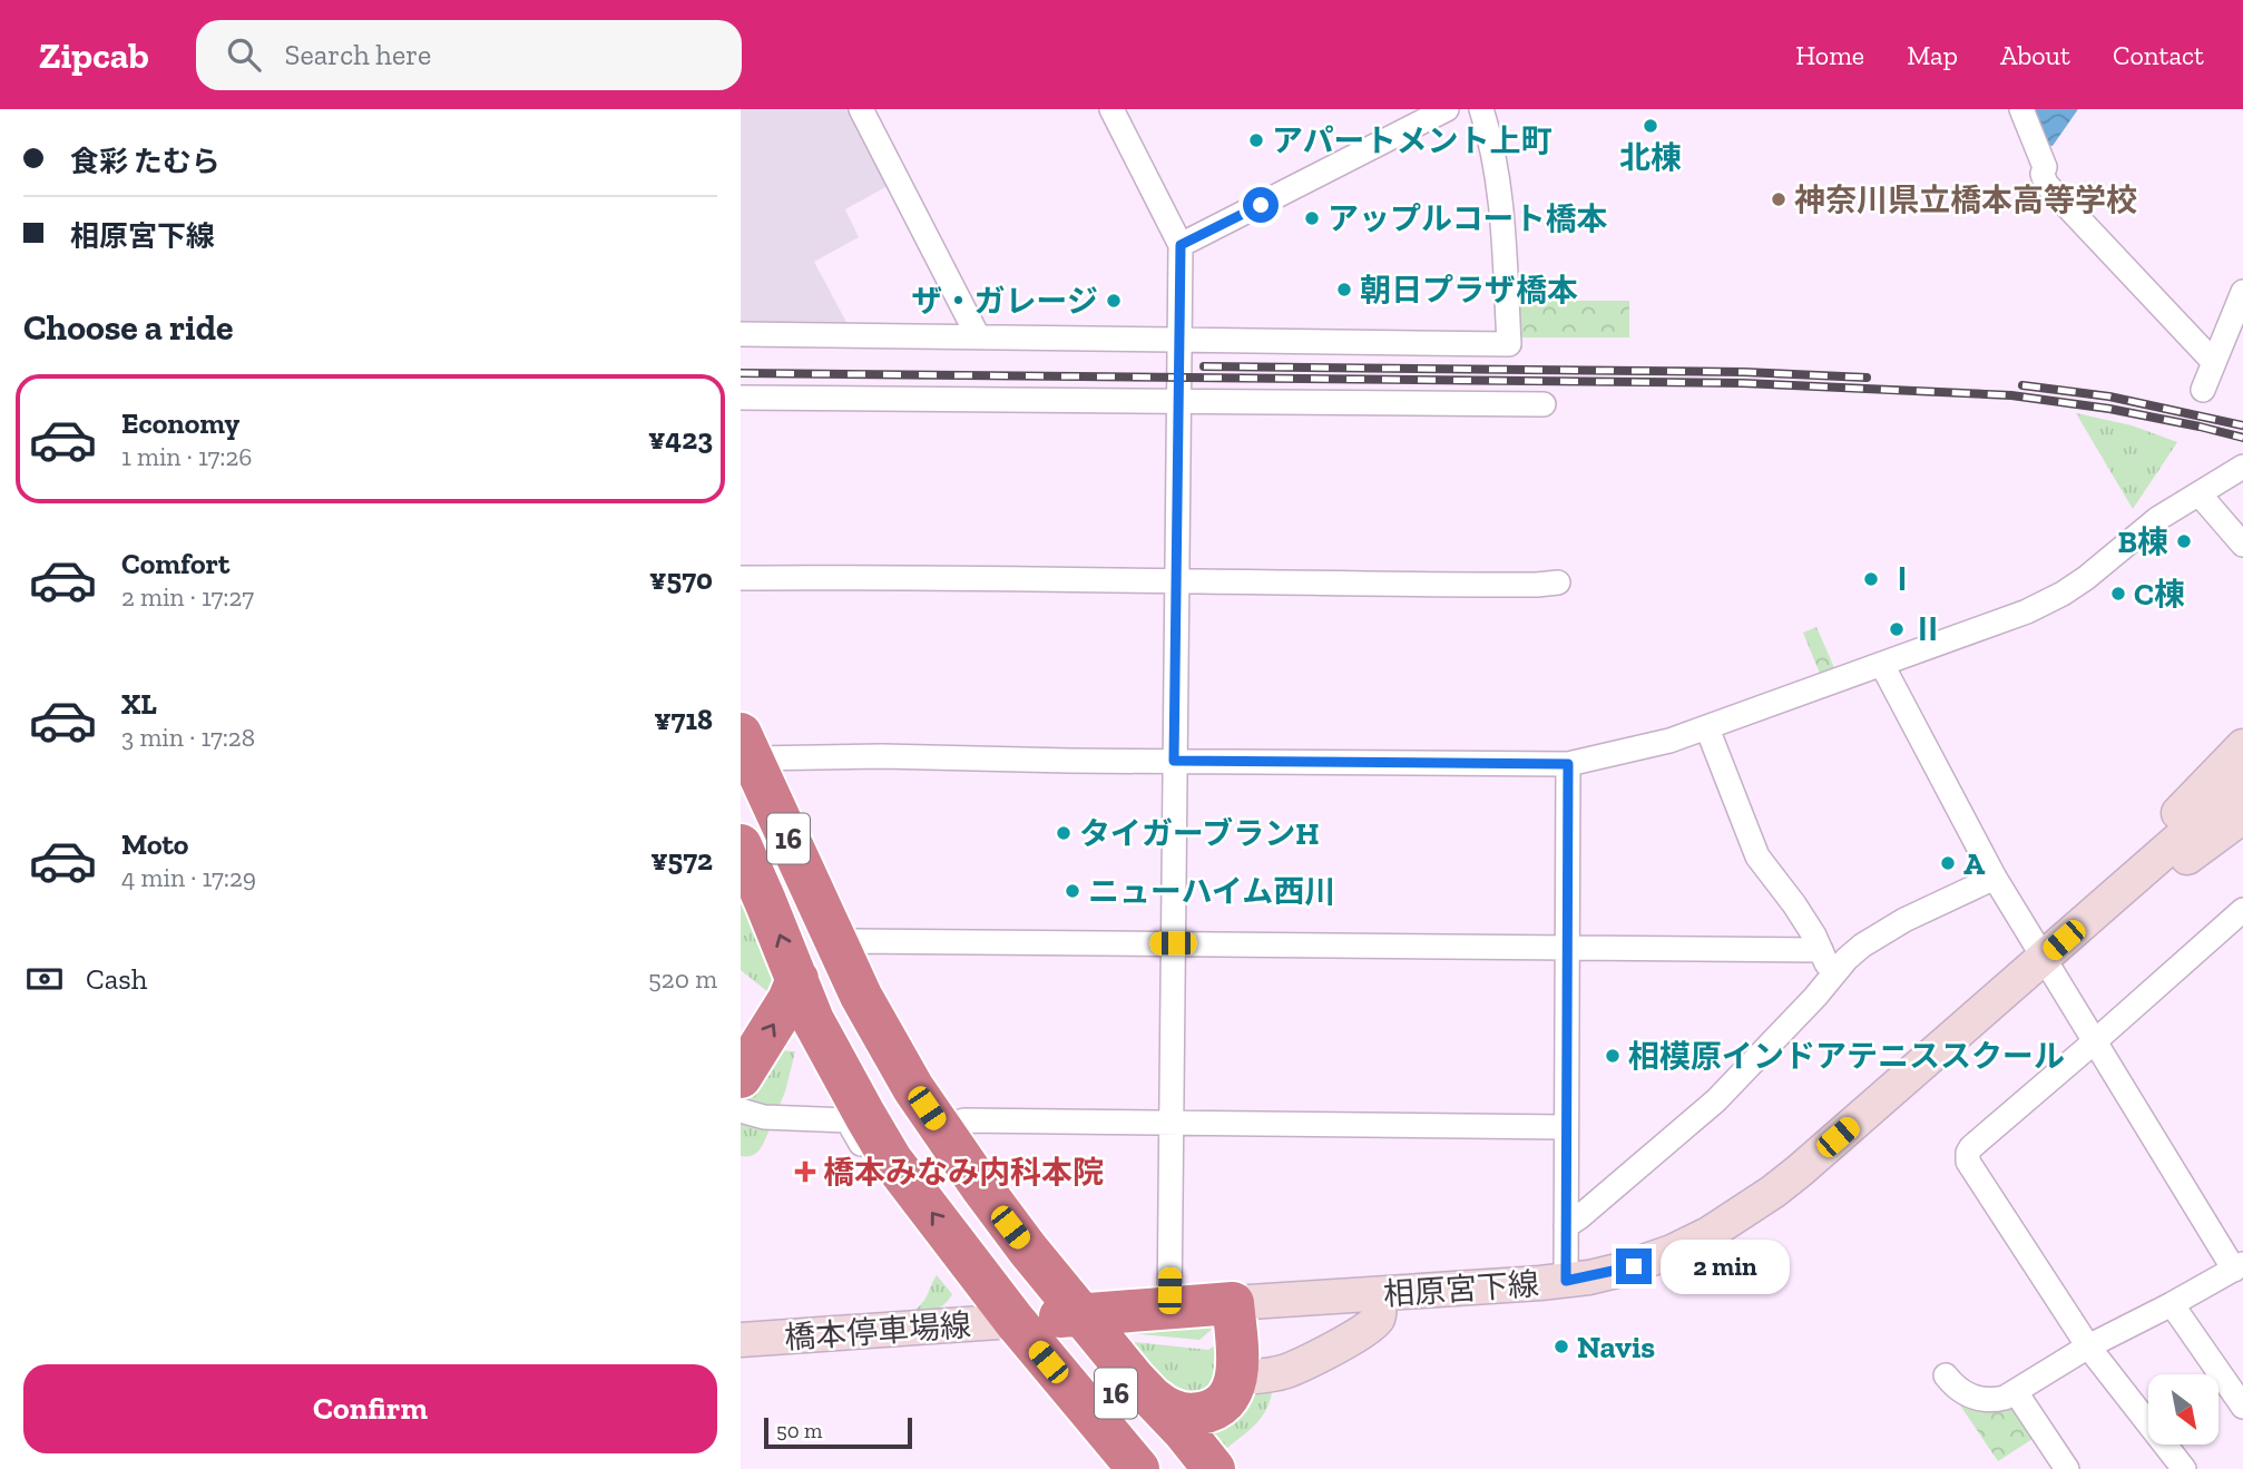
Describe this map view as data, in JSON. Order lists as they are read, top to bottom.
{
  "streets": {
    "highway": ["16"],
    "street": ["相原宮下線", "橋本停車場線"]
  },
  "crossings": [
    ["16", "橋本停車場線"]
  ],
  "places": {
    "other": [
      "北棟",
      "アパートメント上町",
      "神奈川県立橋本高等学校",
      "アップルコート橋本",
      "朝日プラザ橋本",
      "ザ・ガレージ",
      "B棟",
      "Ⅰ",
      "C棟",
      "Ⅱ",
      "タイガーブランH",
      "A",
      "ニューハイム西川",
      "相模原インドアテニススクール",
      "Navis"
    ],
    "health": ["橋本みなみ内科本院"]
  },
  "scale_bar": "50 m",
  "north": "bottom right",
  "page": {
    "header": "Zipcab",
    "search": "Search here",
    "nav": [
      "Home",
      "Map",
      "About",
      "Contact"
    ],
    "banner": ["食彩 たむら", "相原宮下線"],
    "heading": "Choose a ride",
    "list": [
      {
        "name": "Economy",
        "note": "1 min · 17:26",
        "value": "¥423"
      },
      {
        "name": "Comfort",
        "note": "2 min · 17:27",
        "value": "¥570"
      },
      {
        "name": "XL",
        "note": "3 min · 17:28",
        "value": "¥718"
      },
      {
        "name": "Moto",
        "note": "4 min · 17:29",
        "value": "¥572"
      }
    ],
    "pay": ["Cash", "520 m"],
    "bubble": "2 min",
    "buttons": "Confirm",
    "scale": "50 m"
  }
}
